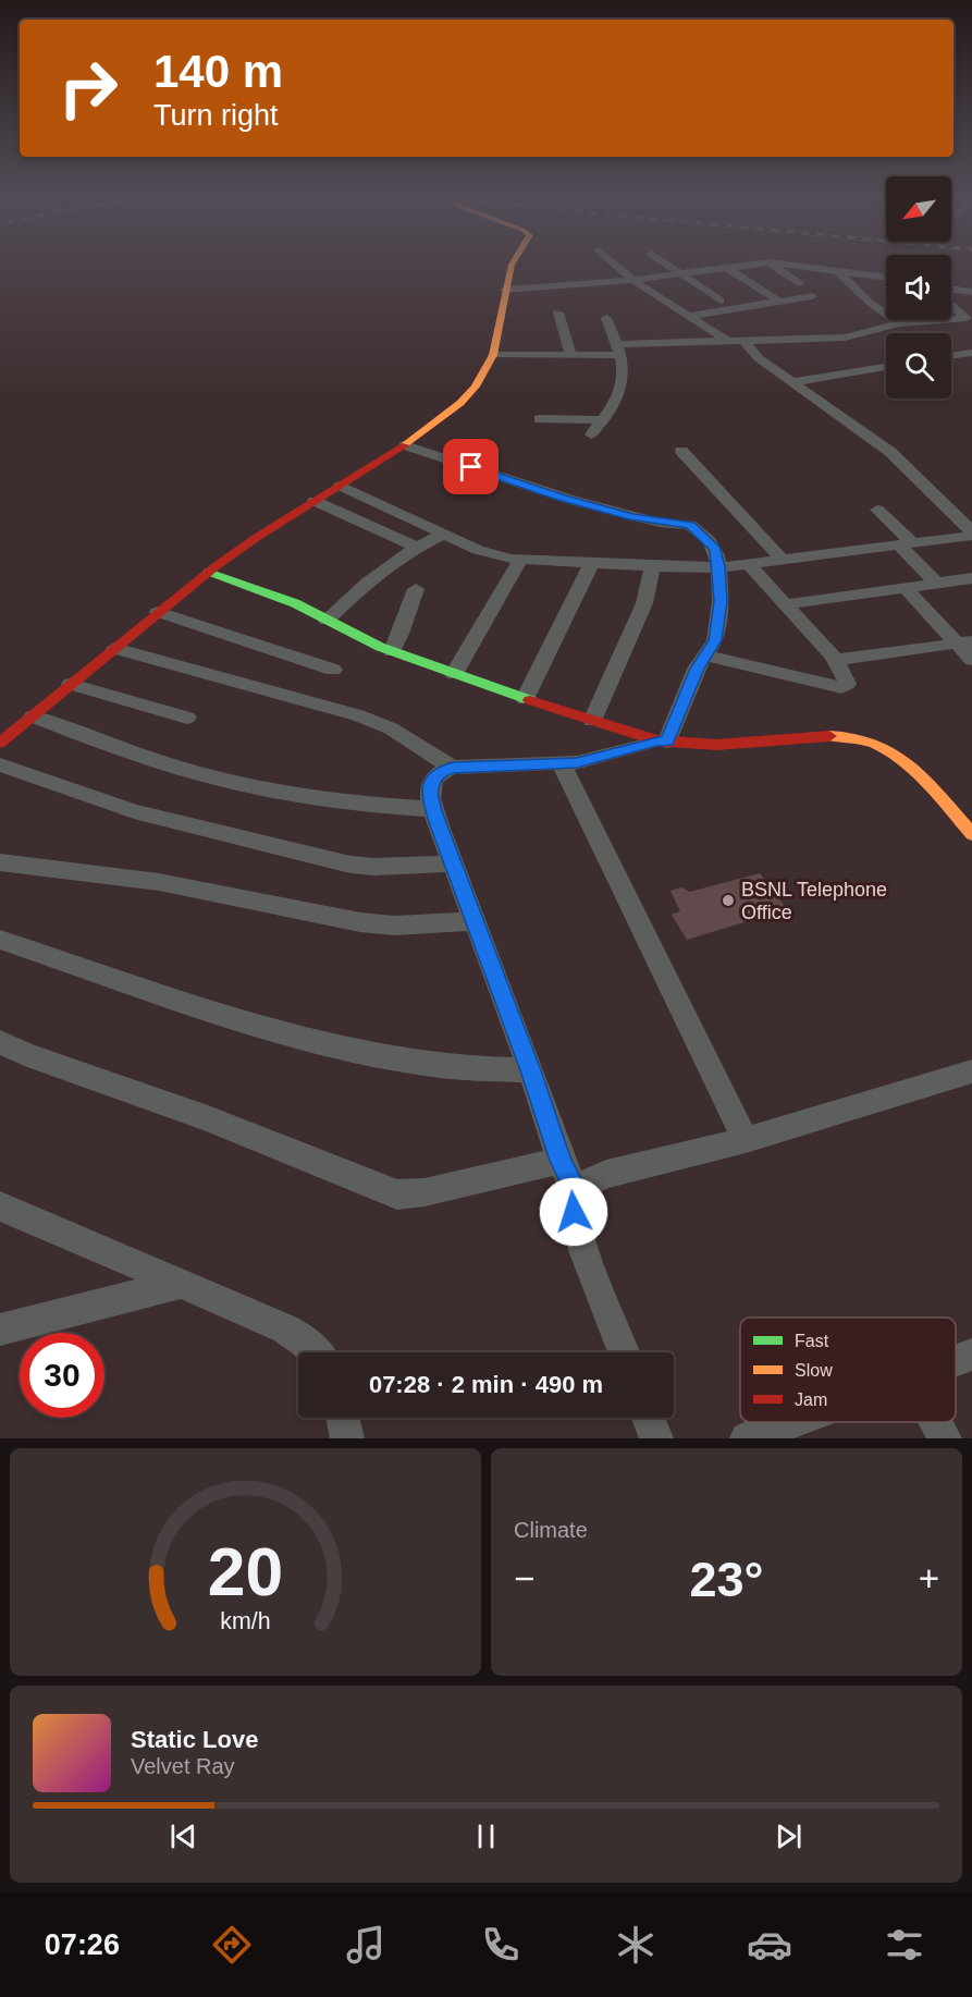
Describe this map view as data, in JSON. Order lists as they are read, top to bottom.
{
  "places": ["BSNL Telephone Office"],
  "legend": ["Fast", "Slow", "Jam"],
  "north": "bottom left",
  "page": {
    "turn": ["140 m", "Turn right"],
    "limit": "30",
    "trip": "07:28 · 2 min · 490 m",
    "tile": "Climate",
    "heat": ["−", "23°", "+"],
    "song": ["Static Love", "Velvet Ray"],
    "tabs": "07:26",
    "gauge": ["20", "km/h"]
  }
}
